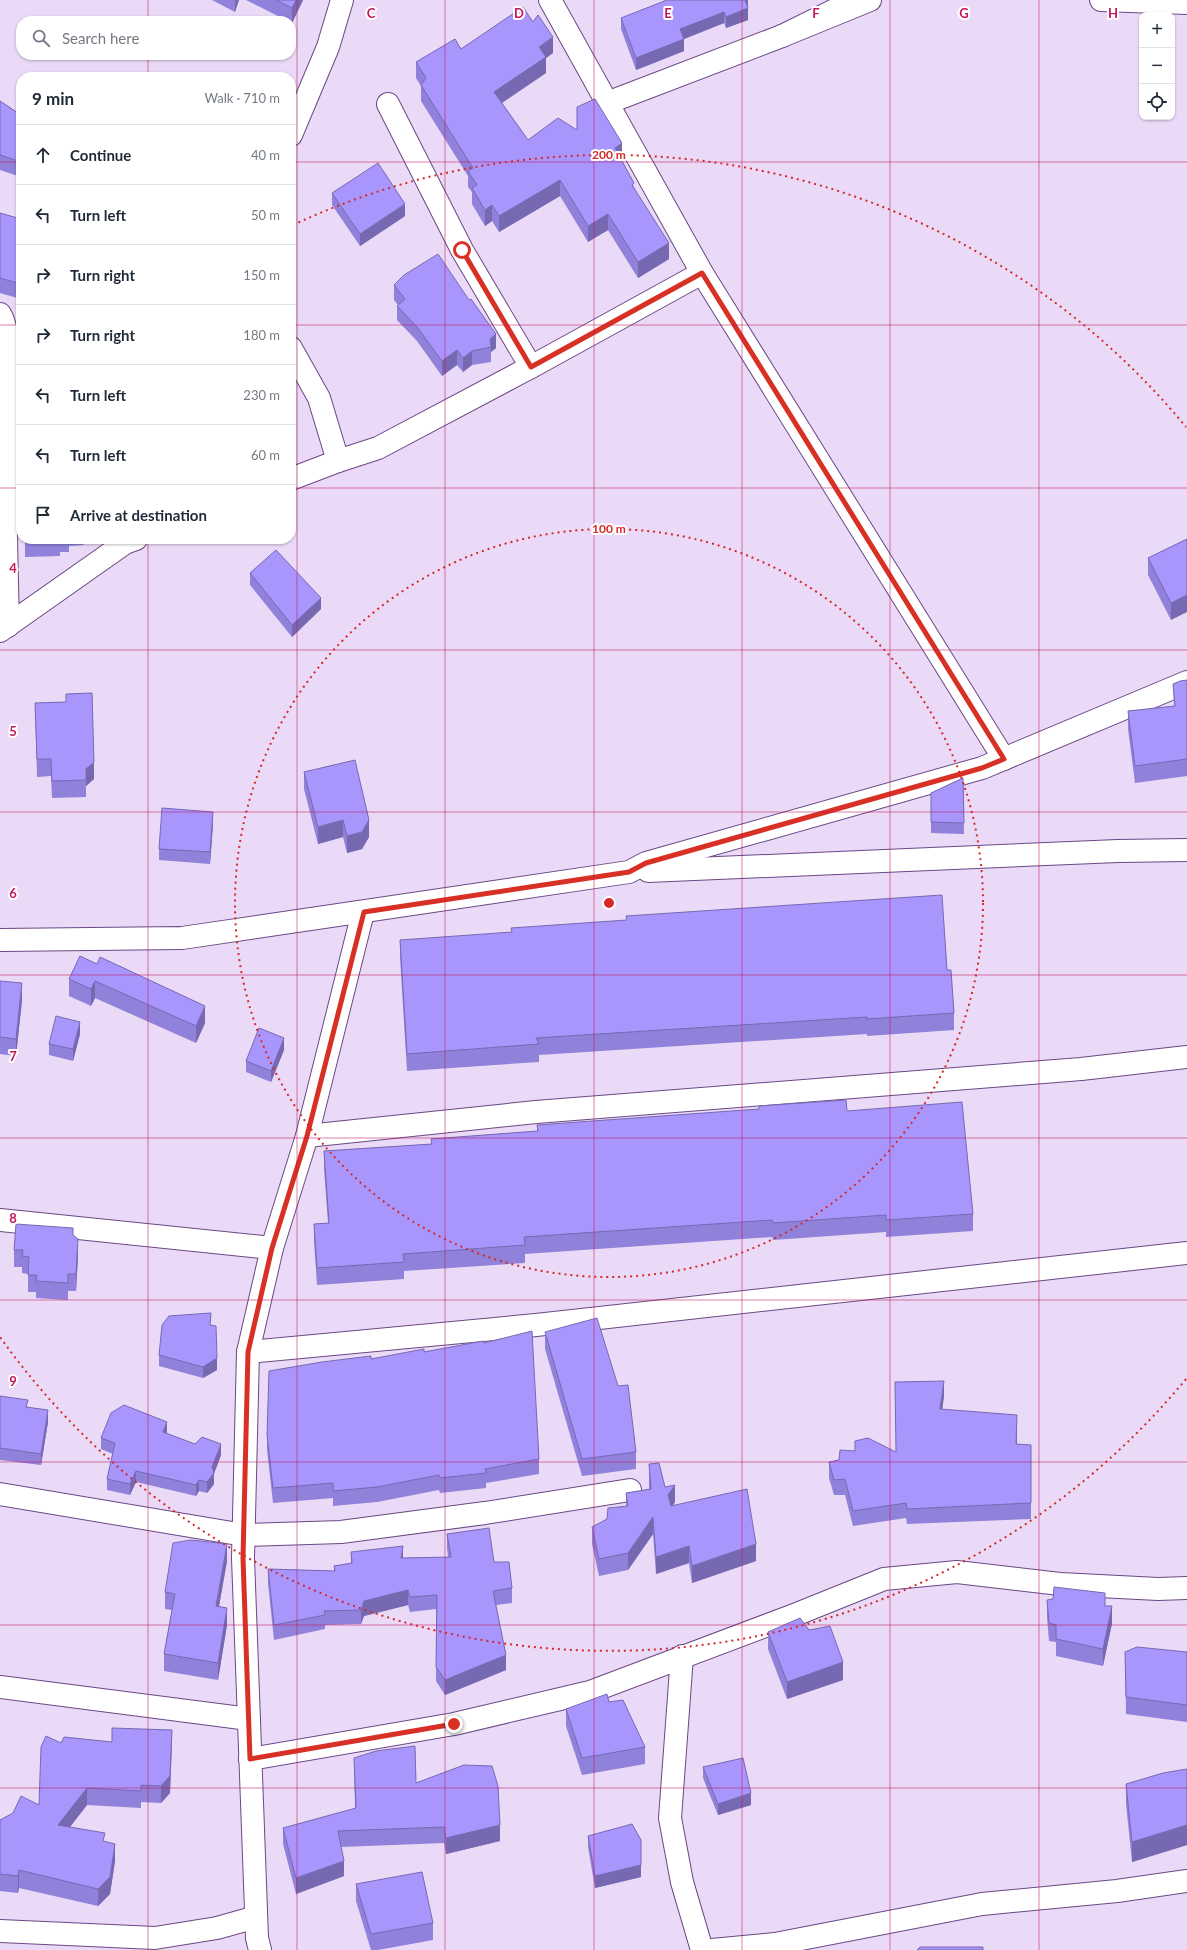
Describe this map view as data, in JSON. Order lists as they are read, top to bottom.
{
  "page": {
    "map_buttons": ["+", "−"],
    "search": "Search here",
    "heading": ["9 min", "Walk · 710 m"],
    "list": [
      ["Continue", "40 m"],
      ["Turn left", "50 m"],
      ["Turn right", "150 m"],
      ["Turn right", "180 m"],
      ["Turn left", "230 m"],
      ["Turn left", "60 m"],
      "Arrive at destination"
    ]
  },
  "grid": {
    "columns": [
      "C",
      "D",
      "E",
      "F",
      "G",
      "H"
    ],
    "rows": [
      "4",
      "5",
      "6",
      "7",
      "8",
      "9"
    ]
  },
  "rings": ["200 m", "100 m"]
}
